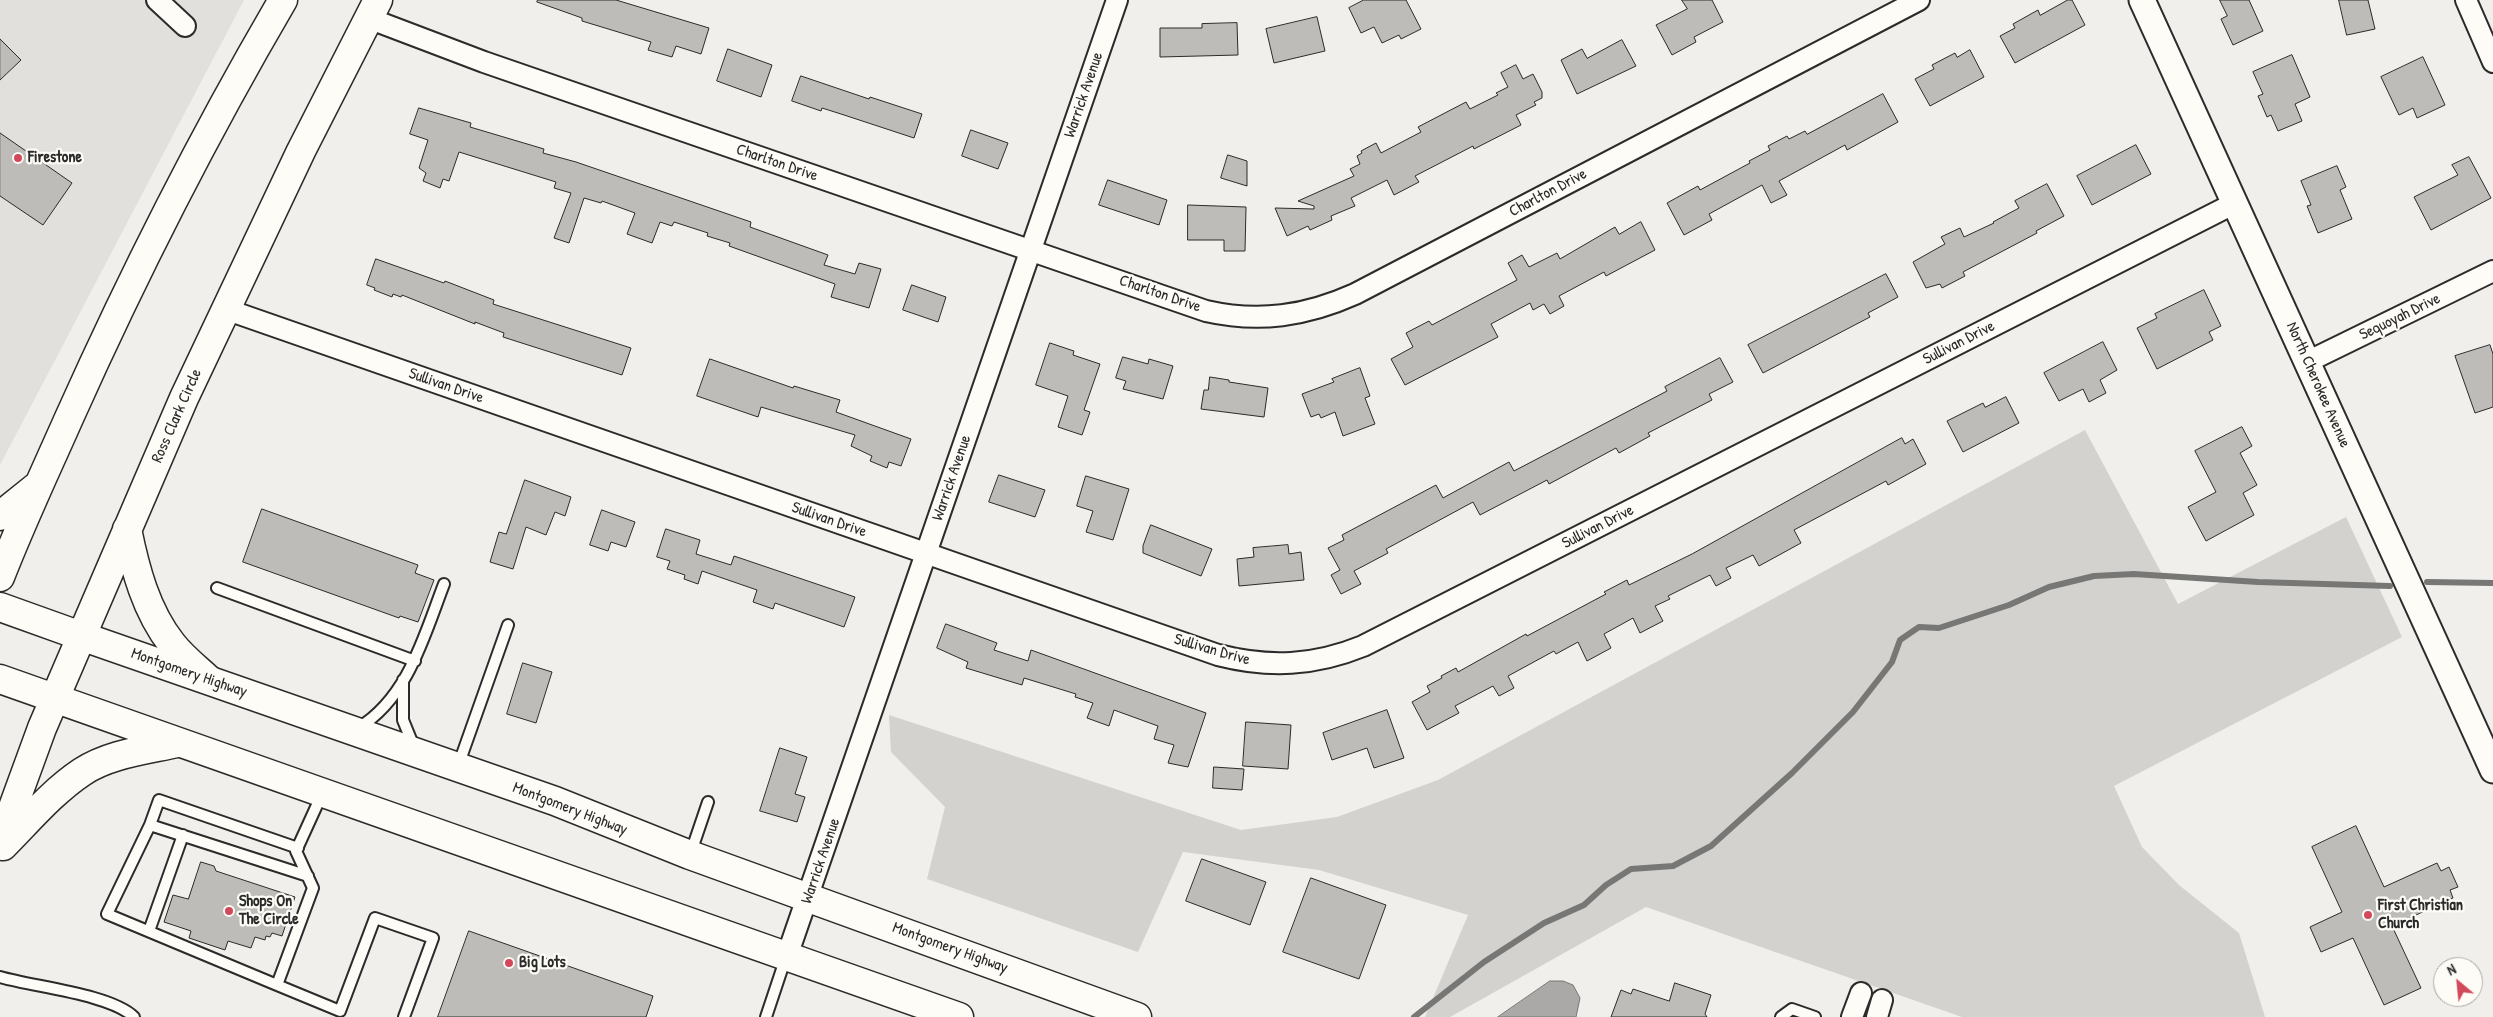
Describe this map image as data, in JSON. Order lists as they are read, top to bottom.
{
  "streets": {
    "main road": ["Ross Clark Circle", "Montgomery Highway"],
    "street": [
      "Warrick Avenue",
      "Charlton Drive",
      "Sequoyah Drive",
      "Sullivan Drive",
      "North Cherokee Avenue"
    ]
  },
  "crossings": [
    ["Warrick Avenue", "Charlton Drive"],
    ["Warrick Avenue", "Sullivan Drive"],
    ["Warrick Avenue", "Montgomery Highway"],
    ["Charlton Drive", "Ross Clark Circle"],
    ["Sequoyah Drive", "North Cherokee Avenue"],
    ["Sullivan Drive", "North Cherokee Avenue"],
    ["Sullivan Drive", "Ross Clark Circle"],
    ["Ross Clark Circle", "Montgomery Highway"]
  ],
  "places": [
    "Firestone",
    "Shops On The Circle",
    "First Christian Church",
    "Big Lots"
  ],
  "north": "top left"
}
